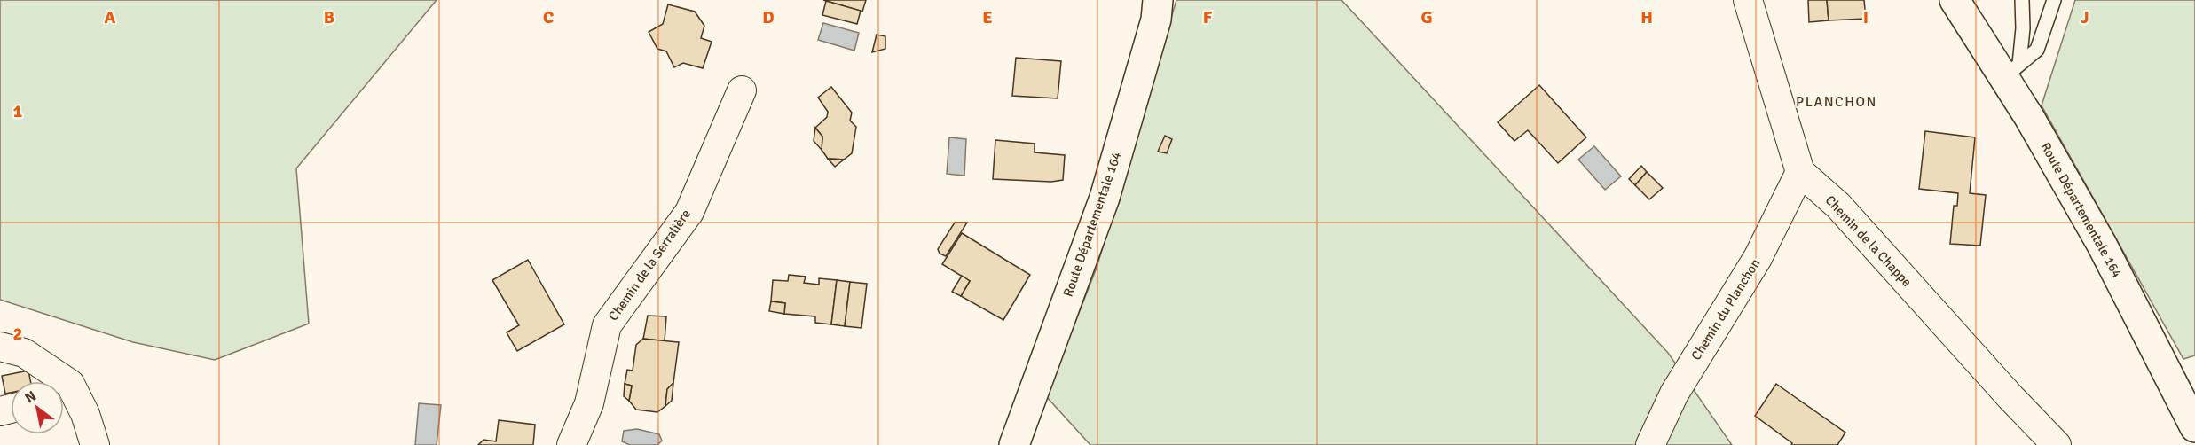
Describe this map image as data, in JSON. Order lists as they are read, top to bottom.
{
  "streets": {
    "street": [
      "Route Départementale 164",
      "Chemin de la Chappe",
      "Chemin de la Serralière",
      "Chemin du Planchon"
    ]
  },
  "crossings": [
    ["Chemin de la Chappe", "Chemin du Planchon"]
  ],
  "districts": ["PLANCHON"],
  "north": "top left",
  "grid": {
    "columns": [
      "A",
      "B",
      "C",
      "D",
      "E",
      "F",
      "G",
      "H",
      "I",
      "J"
    ],
    "rows": ["1", "2"]
  }
}
